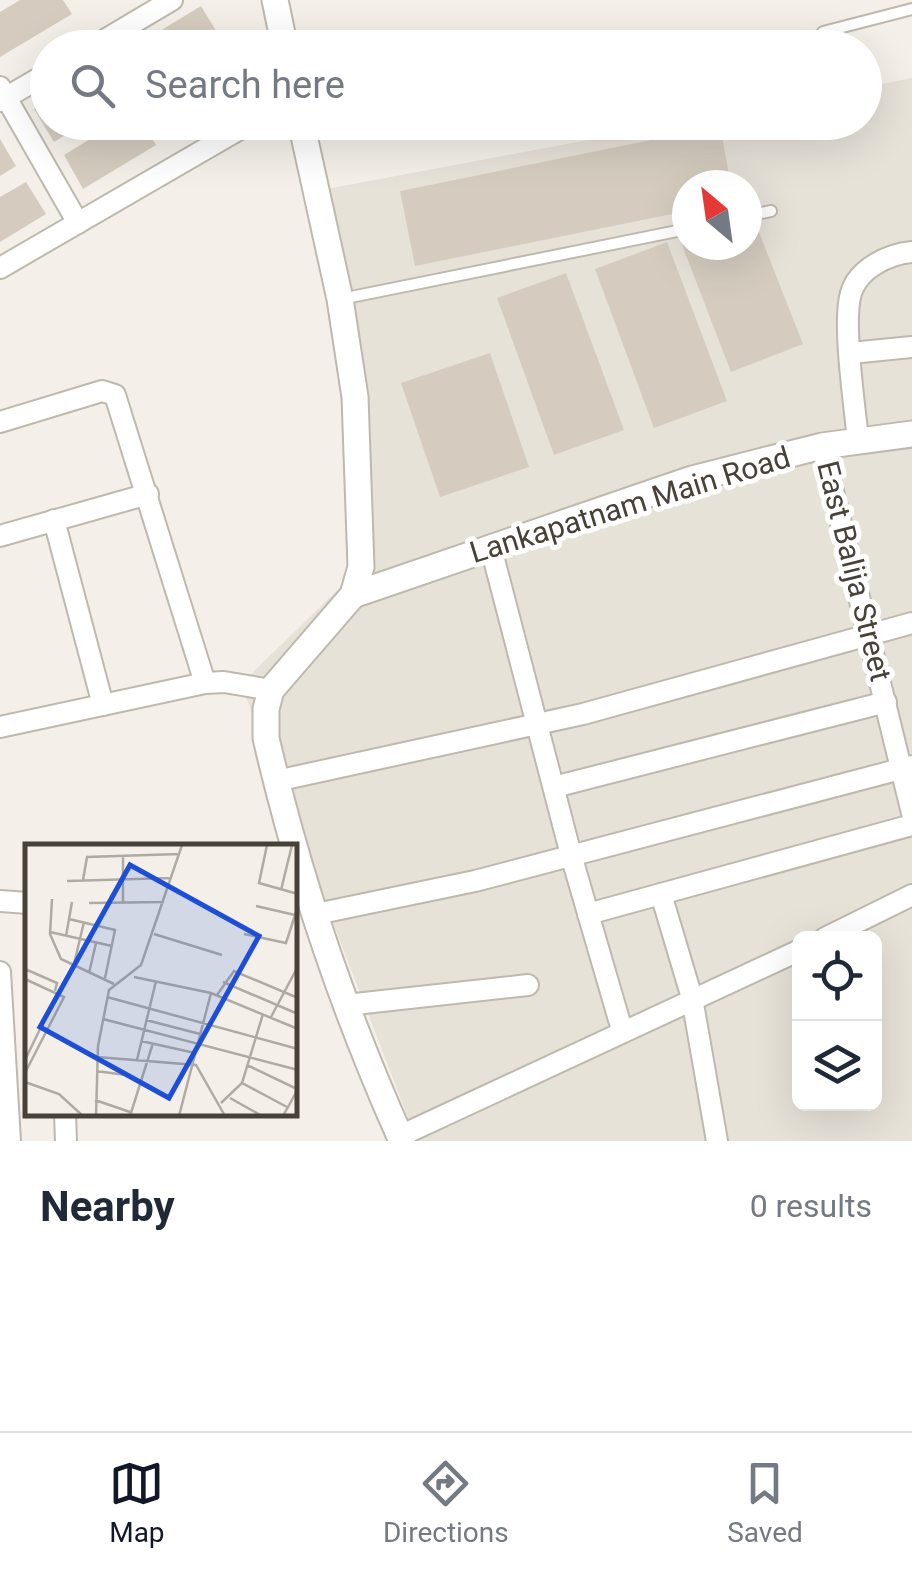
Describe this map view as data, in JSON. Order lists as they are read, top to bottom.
{
  "streets": {
    "street": ["Lankapatnam Main Road", "East Balija Street"]
  },
  "crossings": [
    ["Lankapatnam Main Road", "East Balija Street"]
  ],
  "north": "top left",
  "page": {
    "search": "Search here",
    "heading": ["Nearby", "0 results"],
    "nav": ["Map", "Directions", "Saved"]
  }
}
